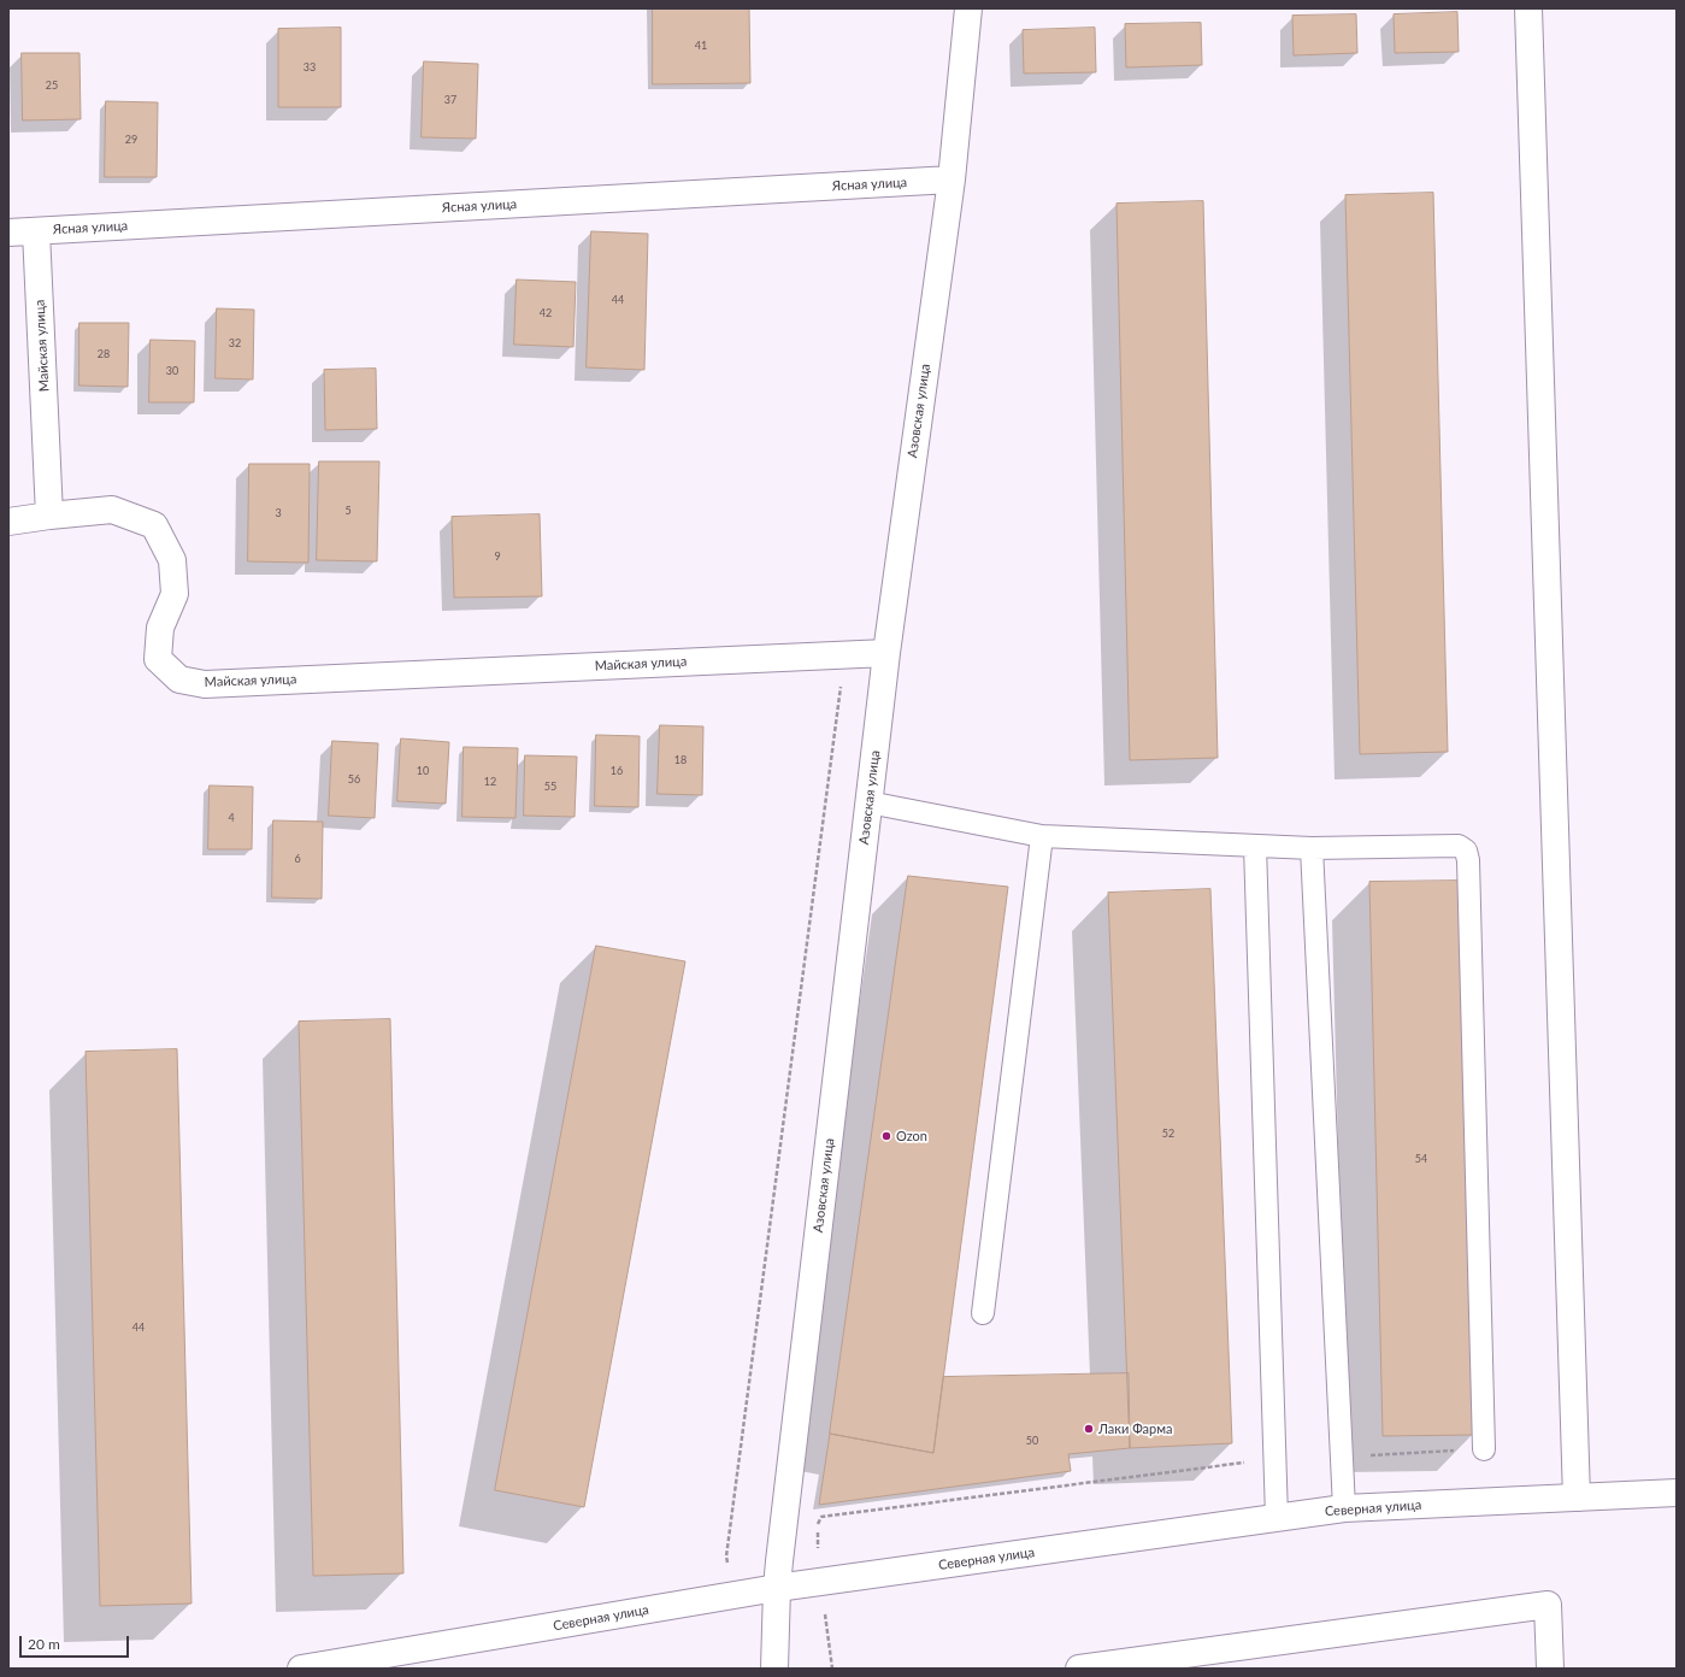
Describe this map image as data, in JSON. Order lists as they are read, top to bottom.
{
  "streets": {
    "street": [
      "Ясная улица",
      "Майская улица",
      "Азовская улица",
      "Северная улица"
    ]
  },
  "crossings": [
    ["Ясная улица", "Майская улица"],
    ["Ясная улица", "Азовская улица"],
    ["Майская улица", "Азовская улица"],
    ["Азовская улица", "Северная улица"]
  ],
  "places": ["Ozon", "Лаки Фарма"],
  "house_numbers": [
    "41",
    "33",
    "25",
    "37",
    "29",
    "44",
    "42",
    "32",
    "28",
    "30",
    "5",
    "3",
    "9",
    "18",
    "10",
    "16",
    "56",
    "12",
    "55",
    "4",
    "6",
    "52",
    "54",
    "44",
    "50"
  ],
  "scale_bar": "20 m"
}
